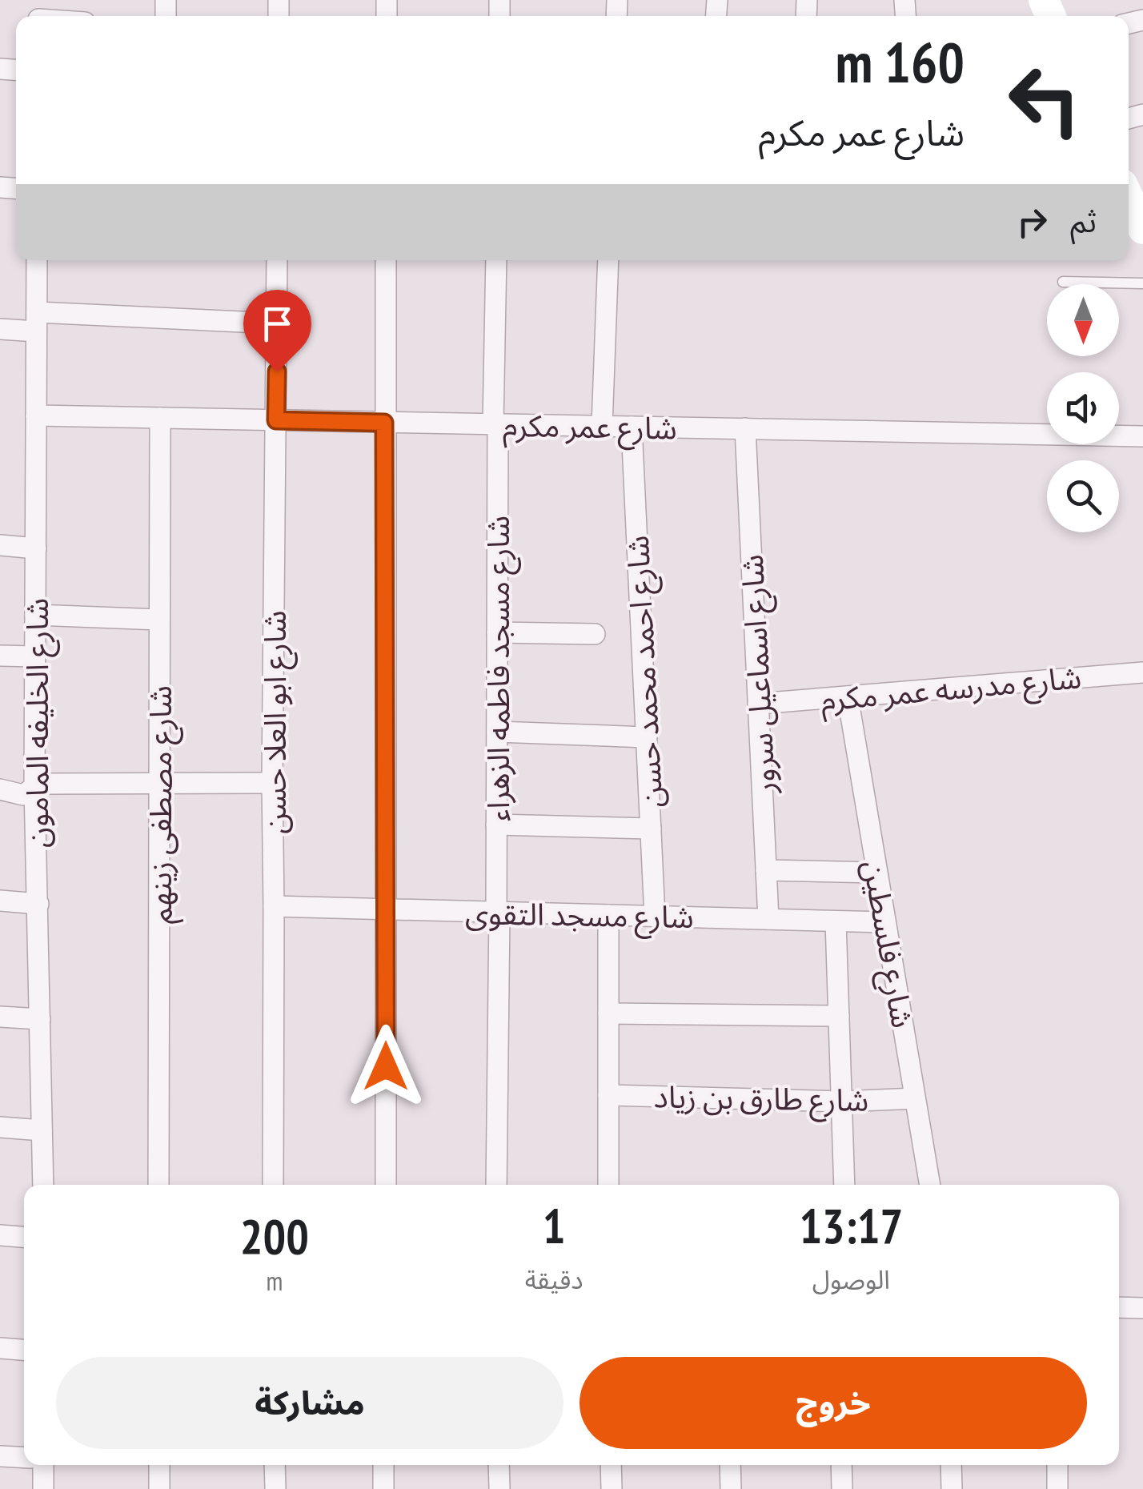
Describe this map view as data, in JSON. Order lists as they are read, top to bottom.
{
  "streets": {
    "street": [
      "شارع عمر مكرم",
      "شارع مسجد فاطمه الزهراء",
      "شارع احمد محمد حسن",
      "شارع اسماعيل سرور",
      "شارع مدرسه عمر مكرم",
      "شارع ابو العلا حسن",
      "شارع الخليفه المامون",
      "شارع مصطفى زينهم",
      "شارع مسجد التقوى",
      "شارع فلسطين",
      "شارع طارق بن زياد"
    ]
  },
  "crossings": [
    ["شارع عمر مكرم", "شارع مسجد فاطمه الزهراء"],
    ["شارع عمر مكرم", "شارع احمد محمد حسن"],
    ["شارع عمر مكرم", "شارع اسماعيل سرور"],
    ["شارع عمر مكرم", "شارع ابو العلا حسن"],
    ["شارع عمر مكرم", "شارع الخليفه المامون"],
    ["شارع عمر مكرم", "شارع مصطفى زينهم"],
    ["شارع مسجد فاطمه الزهراء", "شارع مسجد التقوى"],
    ["شارع احمد محمد حسن", "شارع مسجد التقوى"],
    ["شارع اسماعيل سرور", "شارع مدرسه عمر مكرم"],
    ["شارع اسماعيل سرور", "شارع مسجد التقوى"],
    ["شارع مدرسه عمر مكرم", "شارع فلسطين"],
    ["شارع ابو العلا حسن", "شارع مسجد التقوى"],
    ["شارع مسجد التقوى", "شارع فلسطين"],
    ["شارع فلسطين", "شارع طارق بن زياد"]
  ],
  "north": "bottom",
  "page": {
    "turn": ["160 m", "شارع عمر مكرم"],
    "then": "ثم",
    "eta": [
      "13:17",
      "الوصول",
      "1",
      "دقيقة",
      "200",
      "m"
    ],
    "buttons": ["خروج", "مشاركة"]
  }
}
